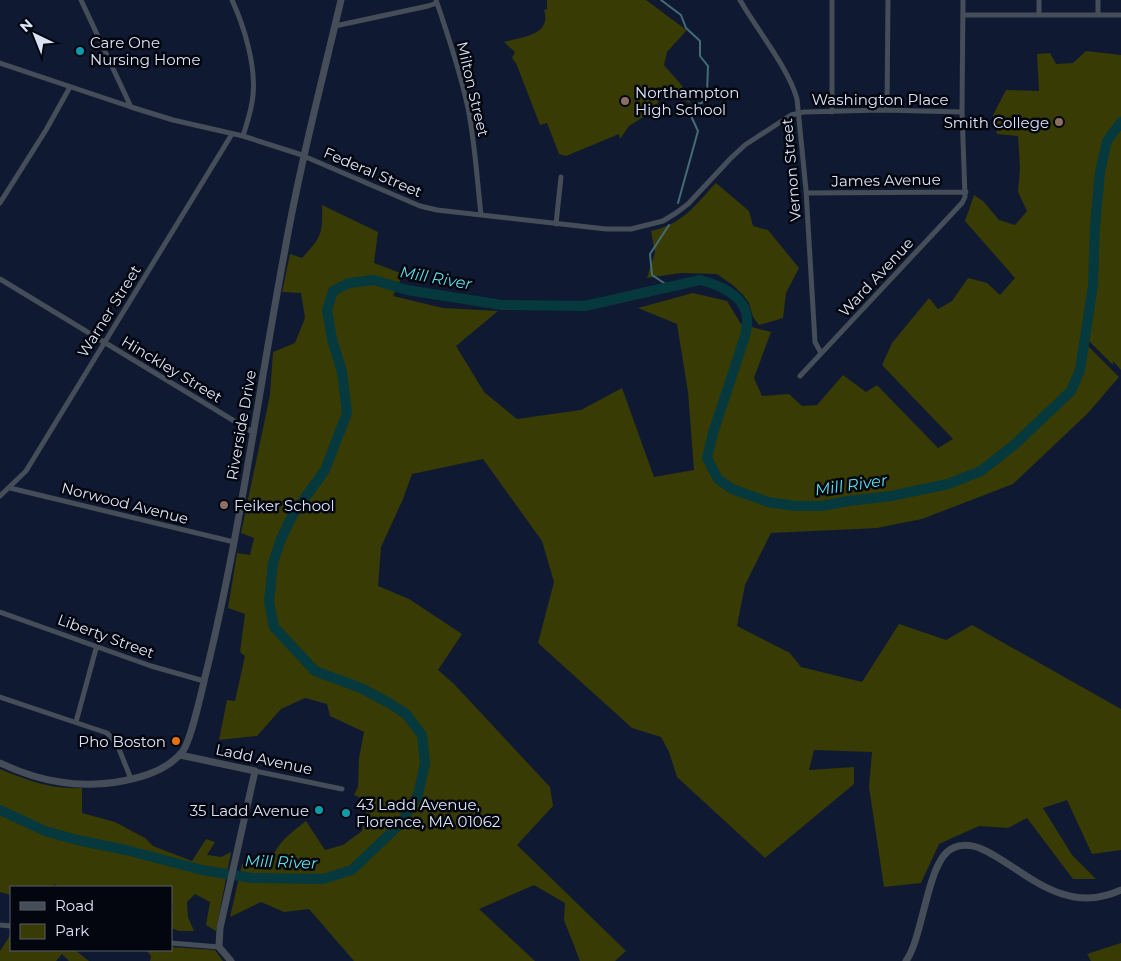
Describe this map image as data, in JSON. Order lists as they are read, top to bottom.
{
  "streets": {
    "street": [
      "Milton Street",
      "Washington Place",
      "Vernon Street",
      "Federal Street",
      "James Avenue",
      "Ward Avenue",
      "Warner Street",
      "Hinckley Street",
      "Riverside Drive",
      "Norwood Avenue",
      "Liberty Street",
      "Ladd Avenue"
    ]
  },
  "crossings": [
    ["Milton Street", "Federal Street"],
    ["Washington Place", "Vernon Street"],
    ["Washington Place", "Federal Street"],
    ["Vernon Street", "Federal Street"],
    ["Vernon Street", "James Avenue"],
    ["Vernon Street", "Ward Avenue"],
    ["Federal Street", "Warner Street"],
    ["Federal Street", "Riverside Drive"],
    ["James Avenue", "Ward Avenue"],
    ["Warner Street", "Hinckley Street"],
    ["Warner Street", "Norwood Avenue"],
    ["Hinckley Street", "Riverside Drive"],
    ["Riverside Drive", "Norwood Avenue"],
    ["Riverside Drive", "Liberty Street"],
    ["Riverside Drive", "Ladd Avenue"]
  ],
  "water": ["Mill River"],
  "places": [
    "Care One Nursing Home",
    "Northampton High School",
    "Smith College",
    "Feiker School",
    "Pho Boston",
    "35 Ladd Avenue",
    "43 Ladd Avenue, Florence, MA 01062"
  ],
  "legend": ["Road", "Park"],
  "north": "top left"
}
